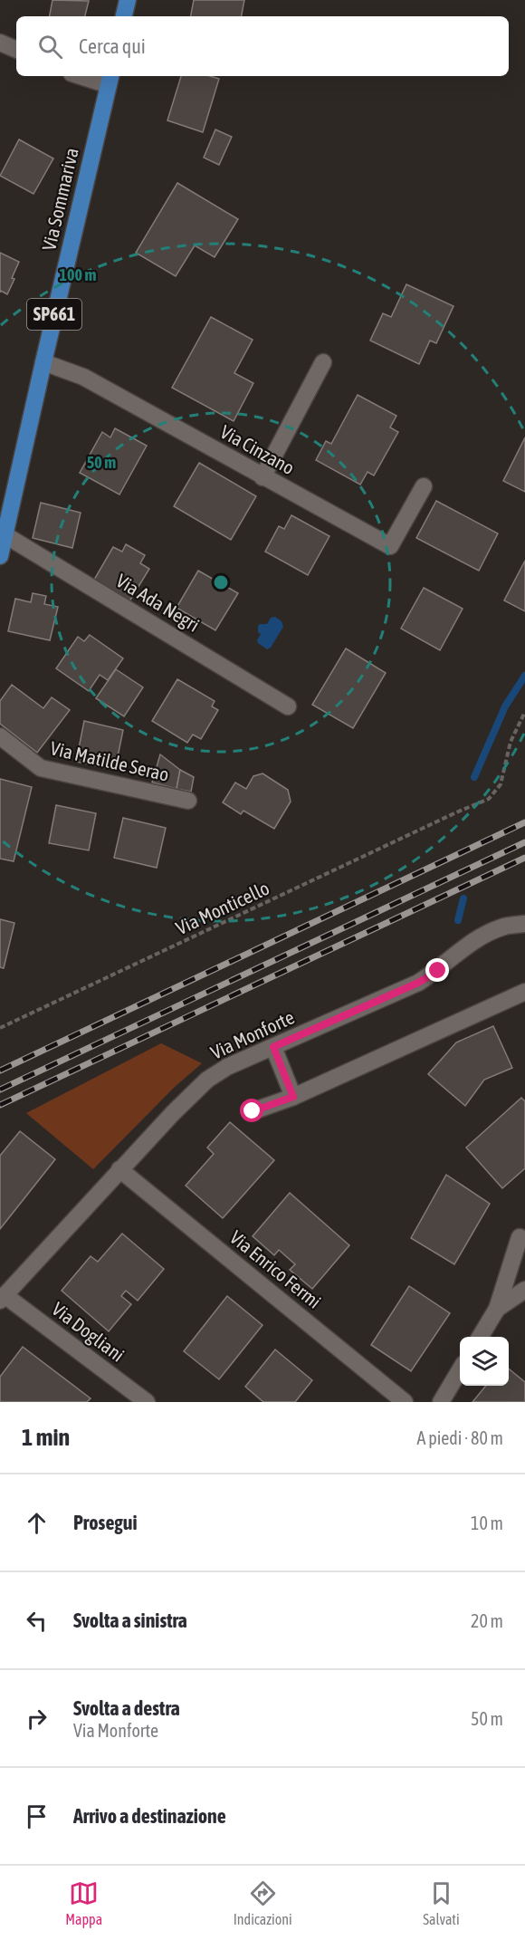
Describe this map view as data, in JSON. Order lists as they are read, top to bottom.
{
  "streets": {
    "main road": ["Via Sommariva", "SP661"],
    "street": [
      "Via Cinzano",
      "Via Ada Negri",
      "Via Matilde Serao",
      "Via Monforte",
      "Via Enrico Fermi",
      "Via Dogliani"
    ],
    "path": ["Via Monticello"]
  },
  "crossings": [
    ["Via Sommariva", "Via Cinzano"],
    ["Via Sommariva", "Via Ada Negri"],
    ["Via Monforte", "Via Enrico Fermi"],
    ["Via Monforte", "Via Dogliani"]
  ],
  "page": {
    "search": "Cerca qui",
    "heading": ["1 min", "A piedi · 80 m"],
    "list": [
      ["Prosegui", "10 m"],
      ["Svolta a sinistra", "20 m"],
      ["Svolta a destra", "Via Monforte", "50 m"],
      "Arrivo a destinazione"
    ],
    "nav": ["Mappa", "Indicazioni", "Salvati"]
  },
  "rings": ["100 m", "50 m"]
}
